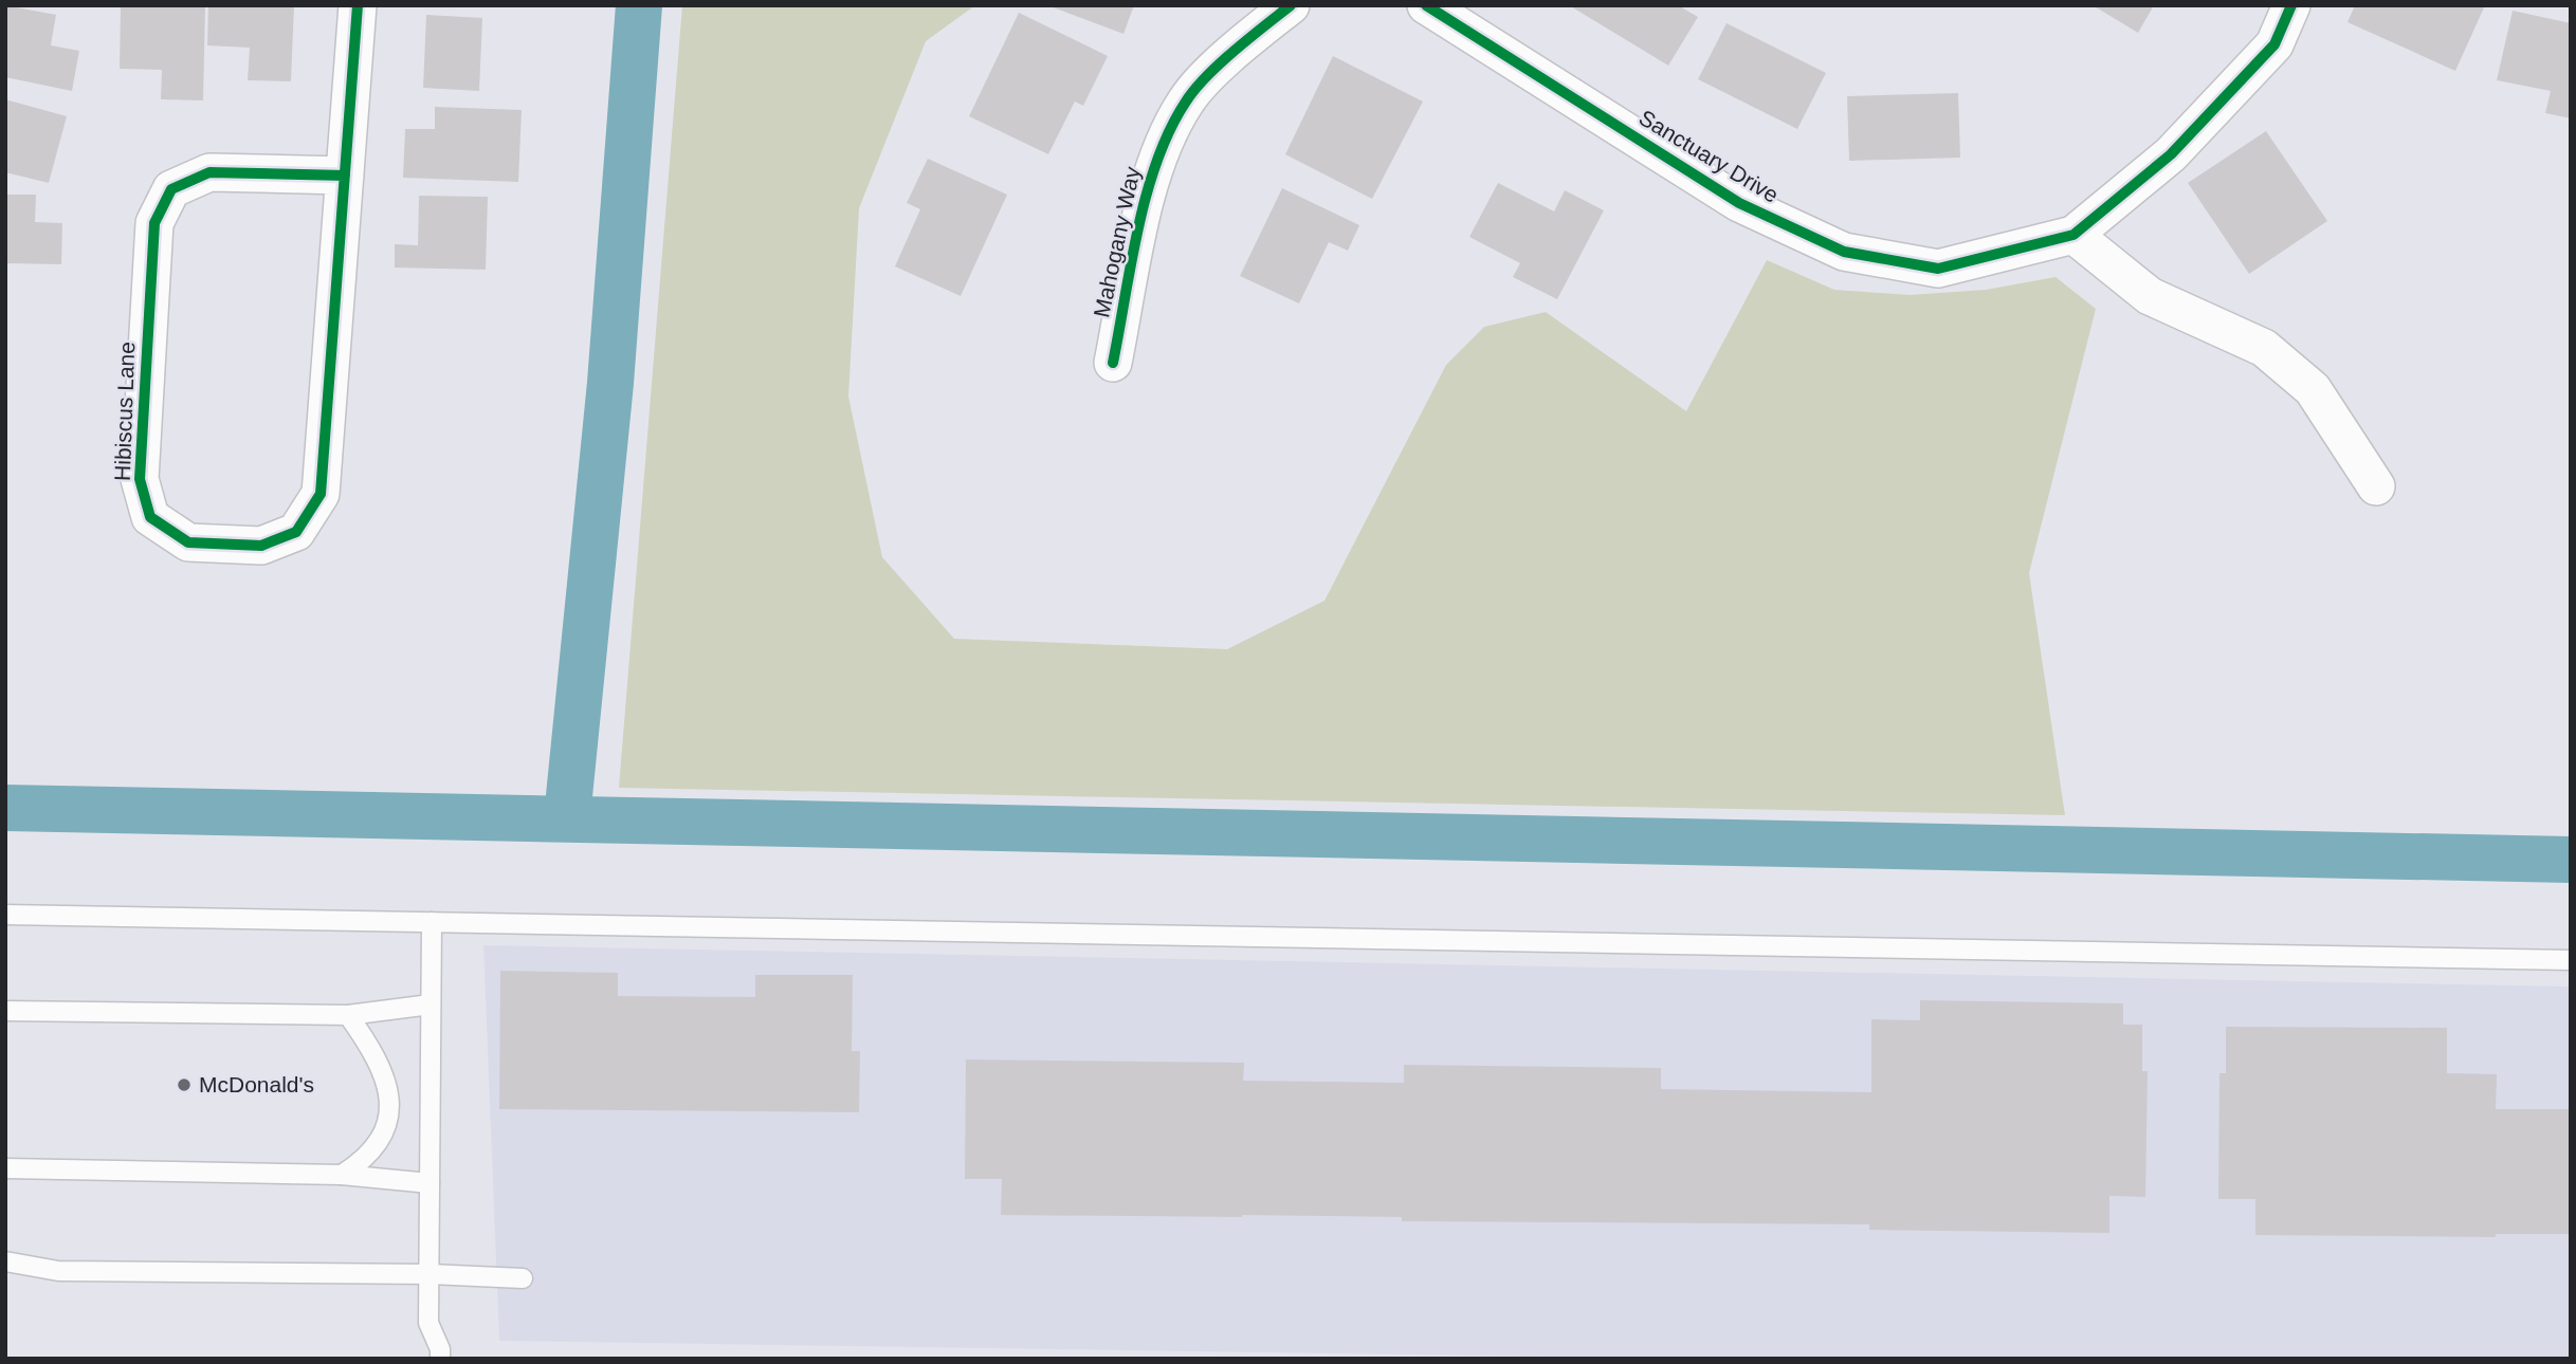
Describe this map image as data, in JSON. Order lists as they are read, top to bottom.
{
  "streets": {
    "street": ["Sanctuary Drive", "Mahogany Way", "Hibiscus Lane"]
  },
  "places": ["McDonald's"]
}
